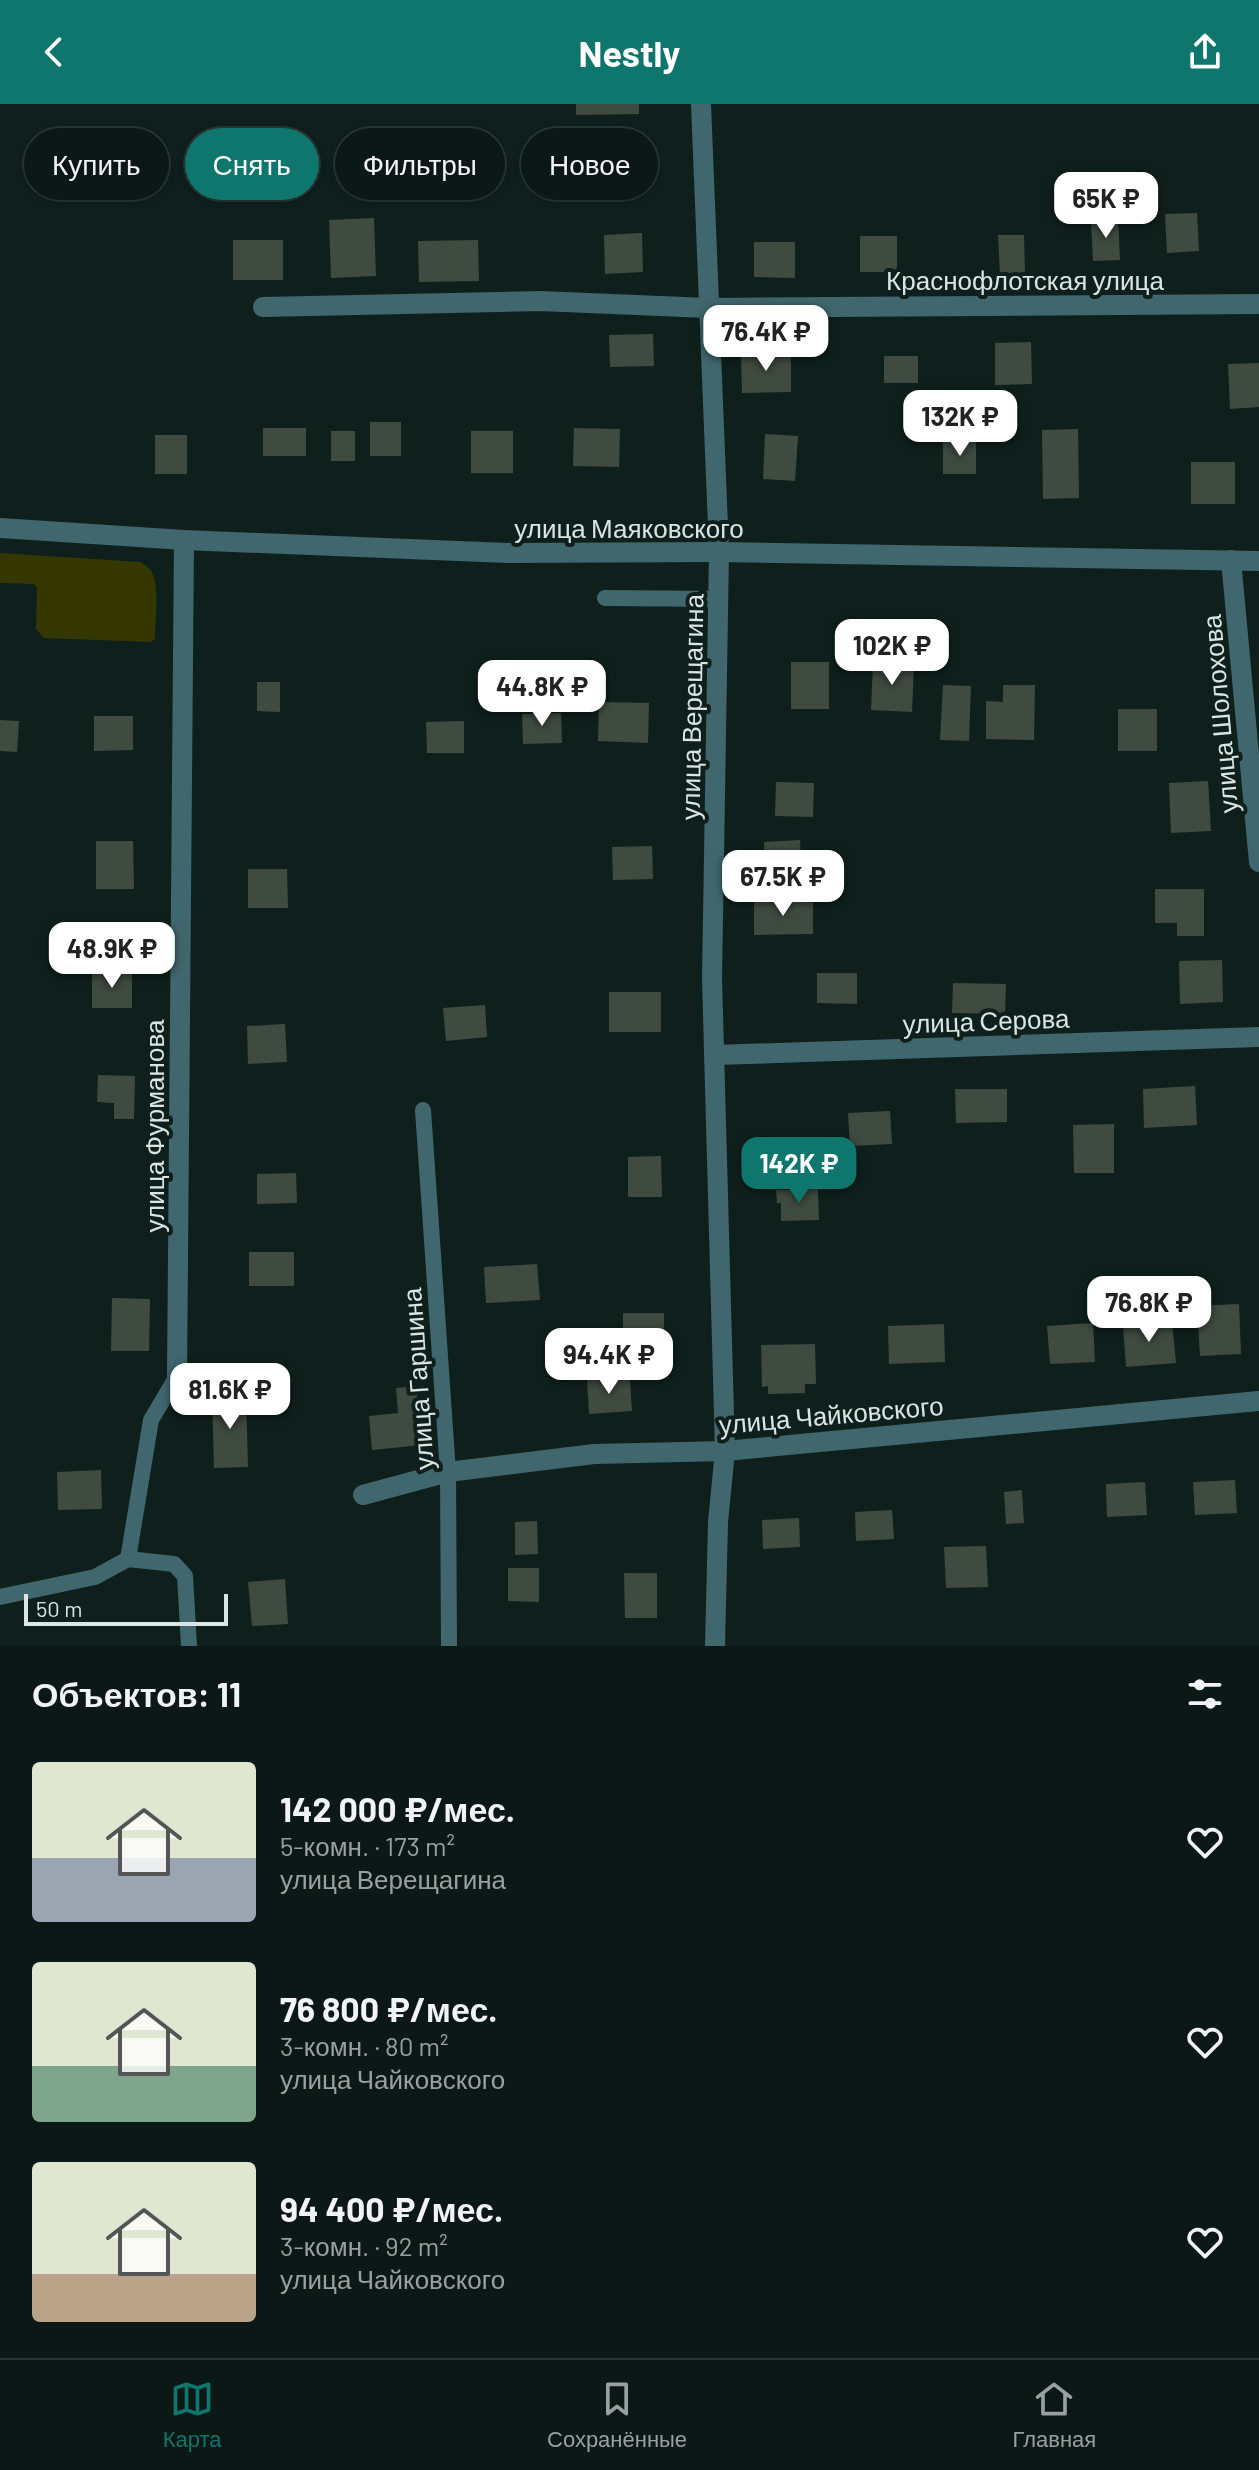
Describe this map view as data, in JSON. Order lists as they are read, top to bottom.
{
  "streets": {
    "street": [
      "Краснофлотская улица",
      "улица Маяковского",
      "улица Верещагина",
      "улица Шолохова",
      "улица Серова",
      "улица Фурманова",
      "улица Чайковского"
    ],
    "lane": ["улица Гаршина"]
  },
  "crossings": [
    ["Краснофлотская улица", "улица Верещагина"],
    ["улица Маяковского", "улица Верещагина"],
    ["улица Маяковского", "улица Шолохова"],
    ["улица Маяковского", "улица Фурманова"],
    ["улица Верещагина", "улица Серова"],
    ["улица Верещагина", "улица Чайковского"],
    ["улица Гаршина", "улица Чайковского"]
  ],
  "scale_bar": "50 m",
  "page": {
    "header": "Nestly",
    "chip": [
      "Купить",
      "Снять",
      "Фильтры",
      "Новое"
    ],
    "price": [
      "65K ₽",
      "76.4K ₽",
      "132K ₽",
      "102K ₽",
      "44.8K ₽",
      "67.5K ₽",
      "48.9K ₽",
      "142K ₽",
      "76.8K ₽",
      "94.4K ₽",
      "81.6K ₽"
    ],
    "scale": "50 m",
    "heading": "Объектов: 11",
    "list": [
      {
        "name": "142 000 ₽/мес.",
        "note": "5-комн. · 173 m² · улица Верещагина"
      },
      {
        "name": "76 800 ₽/мес.",
        "note": "3-комн. · 80 m² · улица Чайковского"
      },
      {
        "name": "94 400 ₽/мес.",
        "note": "3-комн. · 92 m² · улица Чайковского"
      }
    ],
    "tabs": ["Карта", "Сохранённые", "Главная"]
  }
}
